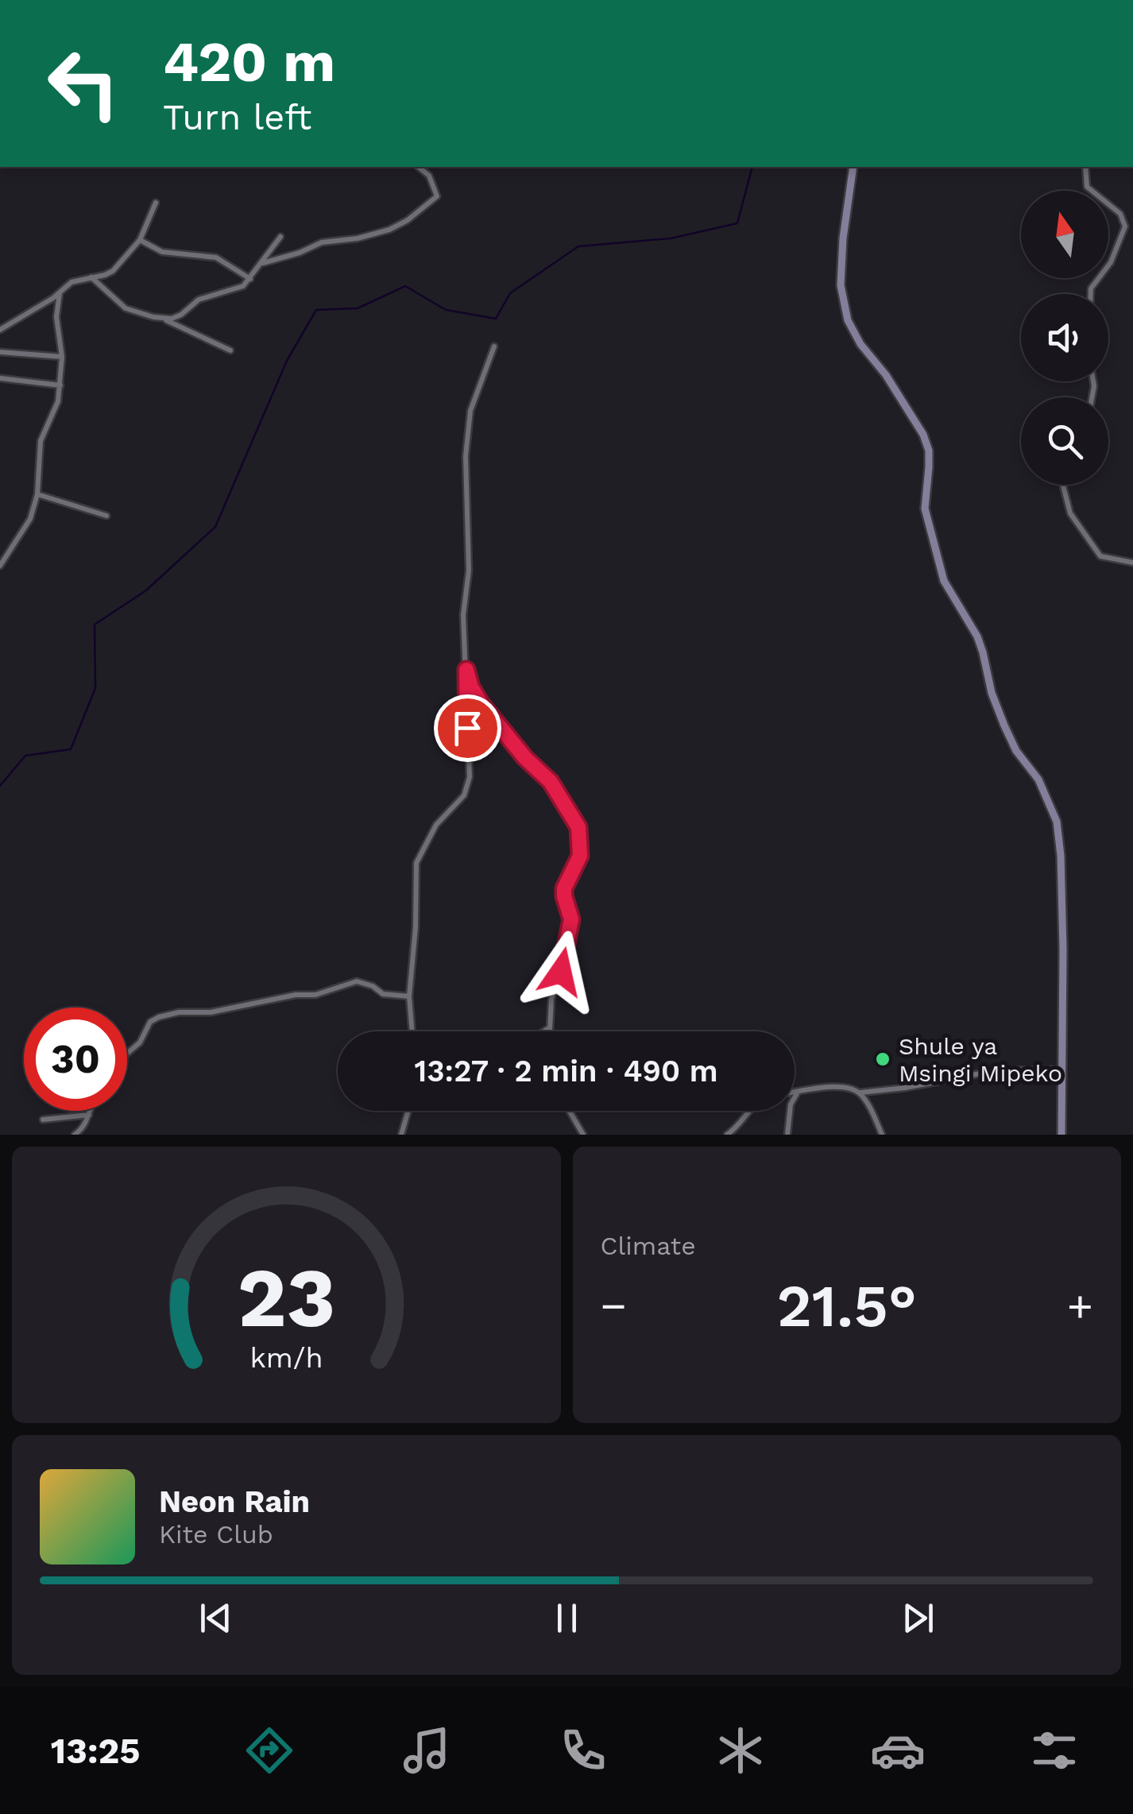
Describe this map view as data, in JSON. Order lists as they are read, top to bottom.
{
  "places": ["Shule ya Msingi Mipeko"],
  "north": "top",
  "page": {
    "turn": ["420 m", "Turn left"],
    "limit": "30",
    "trip": "13:27 · 2 min · 490 m",
    "tile": "Climate",
    "heat": ["−", "21.5°", "+"],
    "song": ["Neon Rain", "Kite Club"],
    "tabs": "13:25",
    "gauge": ["23", "km/h"]
  }
}
